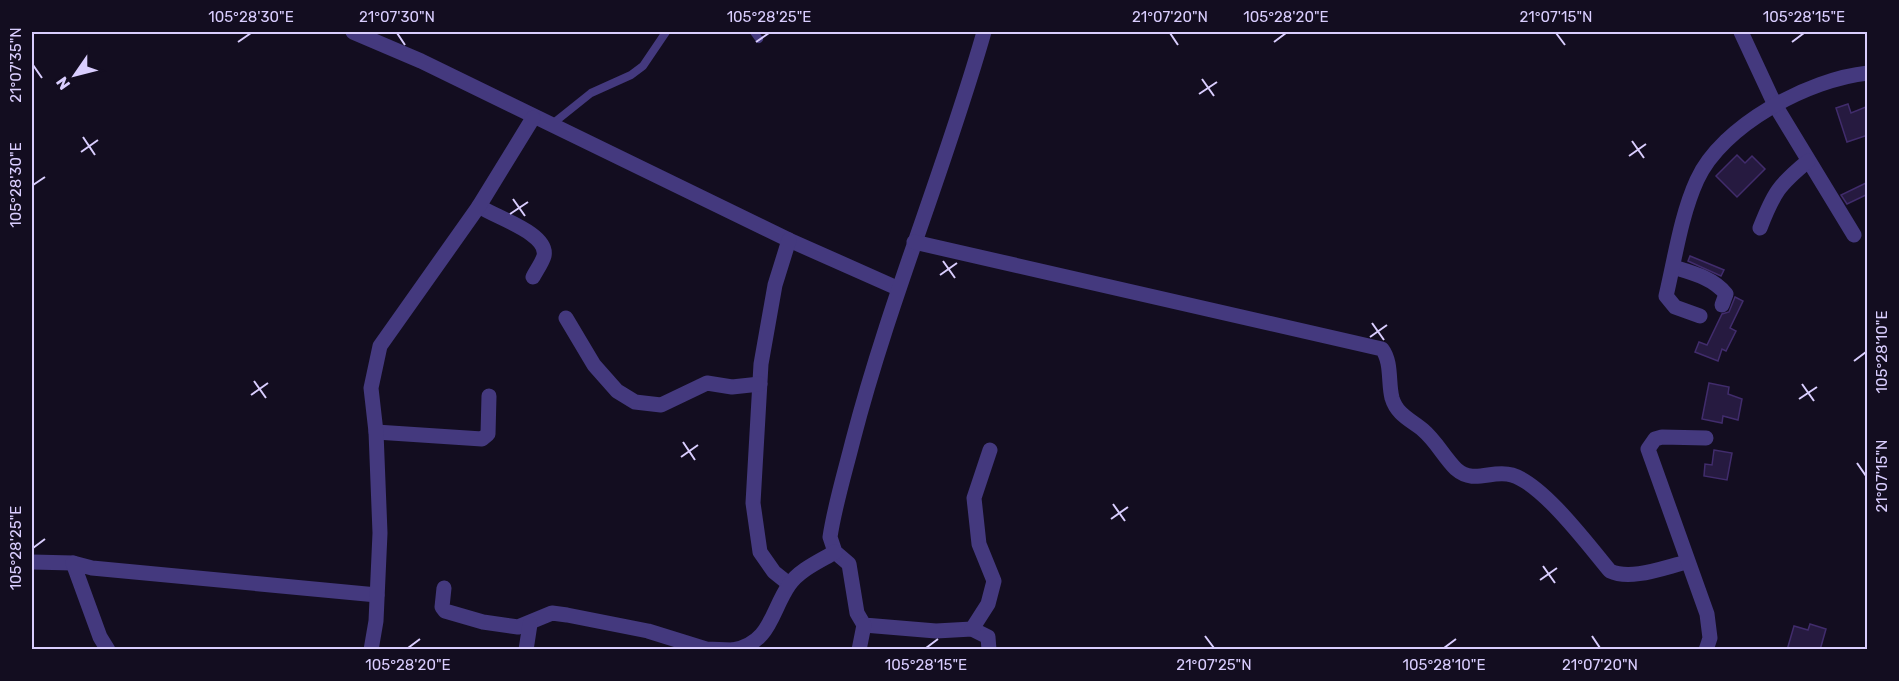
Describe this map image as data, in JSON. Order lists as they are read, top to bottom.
{
  "north": "bottom left",
  "coordinates": [
    "105°28'30\"E",
    "21°07'30\"N",
    "105°28'25\"E",
    "21°07'20\"N",
    "105°28'20\"E",
    "21°07'15\"N",
    "105°28'15\"E",
    "21°07'35\"N",
    "105°28'10\"E",
    "21°07'25\"N"
  ]
}
